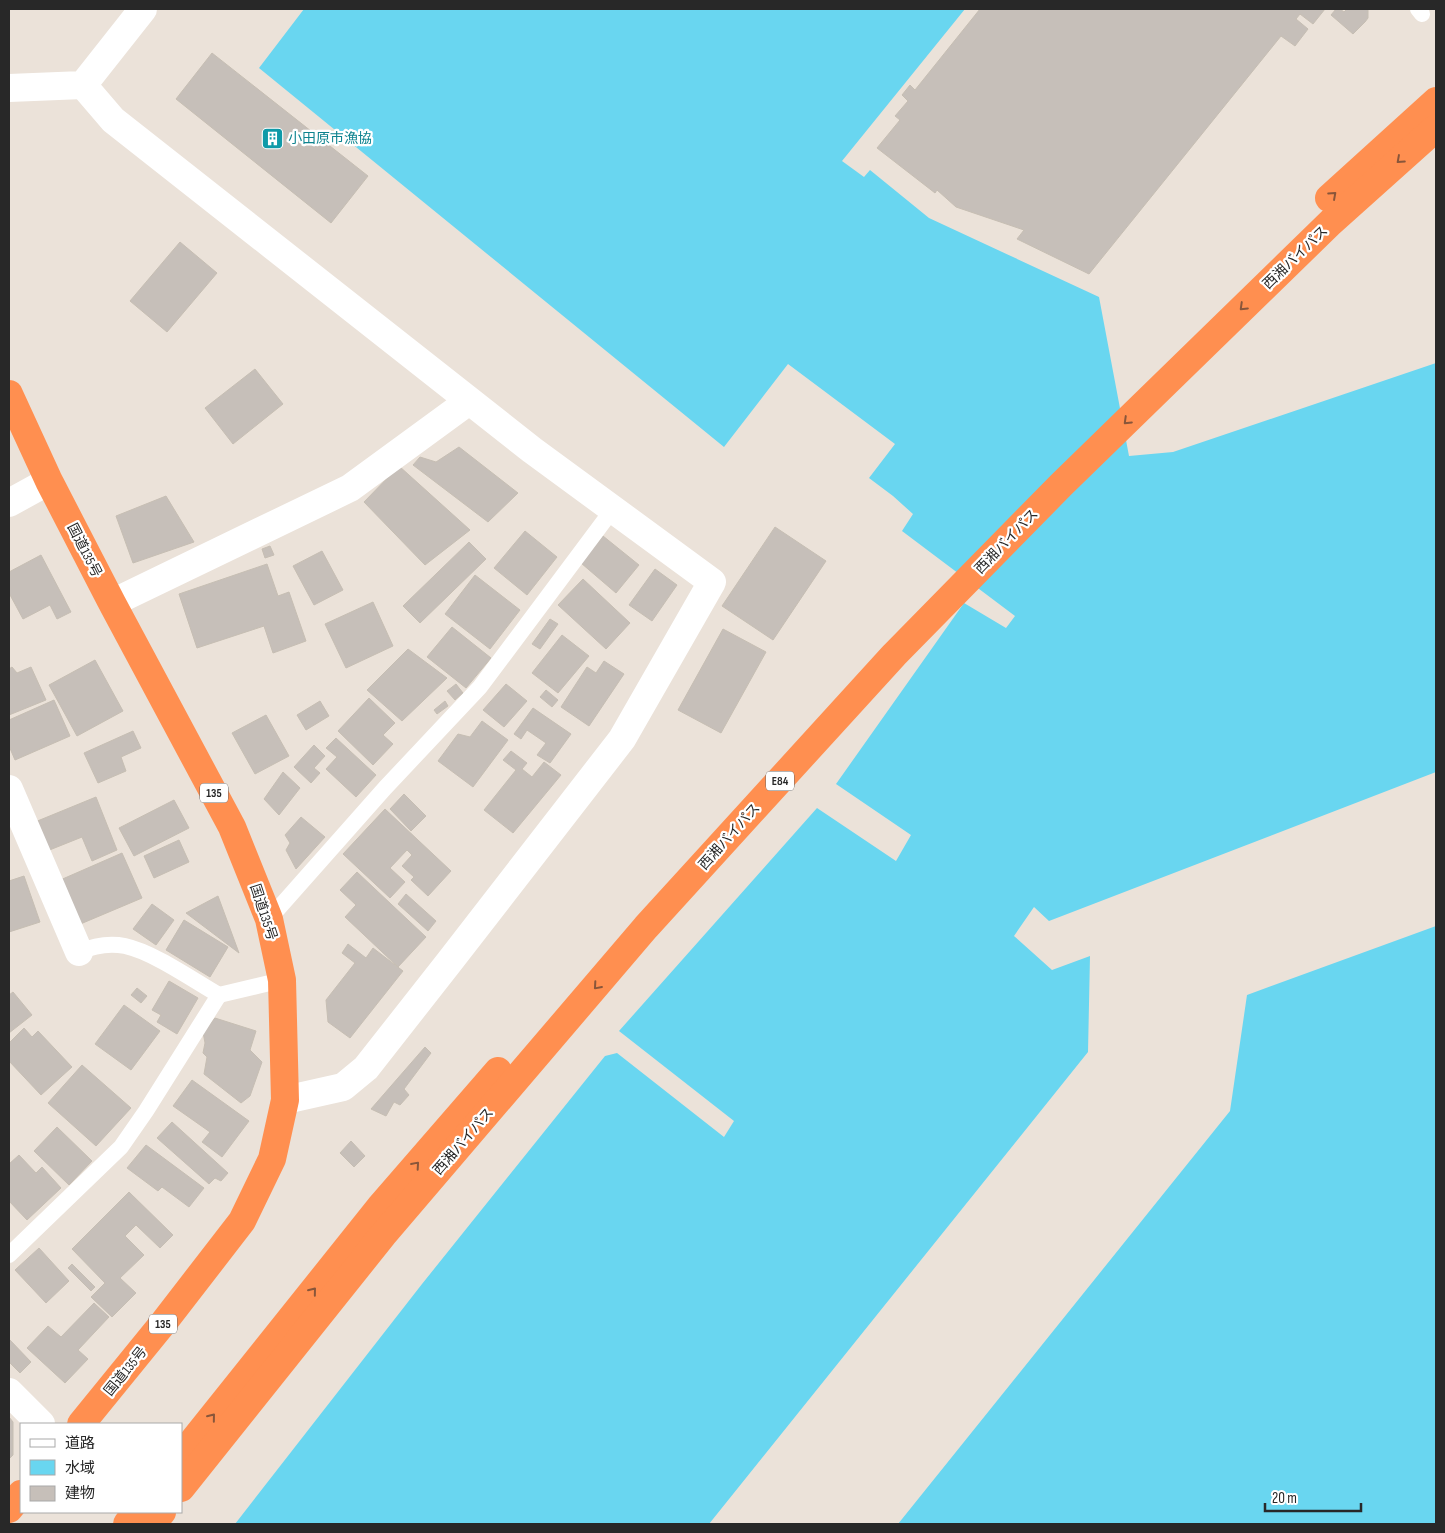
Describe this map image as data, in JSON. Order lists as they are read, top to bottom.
{
  "streets": {
    "highway": [
      "西湘バイパス",
      "国道135号",
      "E84",
      "135"
    ]
  },
  "places": {
    "building": ["小田原市漁協"]
  },
  "legend": ["道路", "水域", "建物"],
  "scale_bar": "20 m"
}
